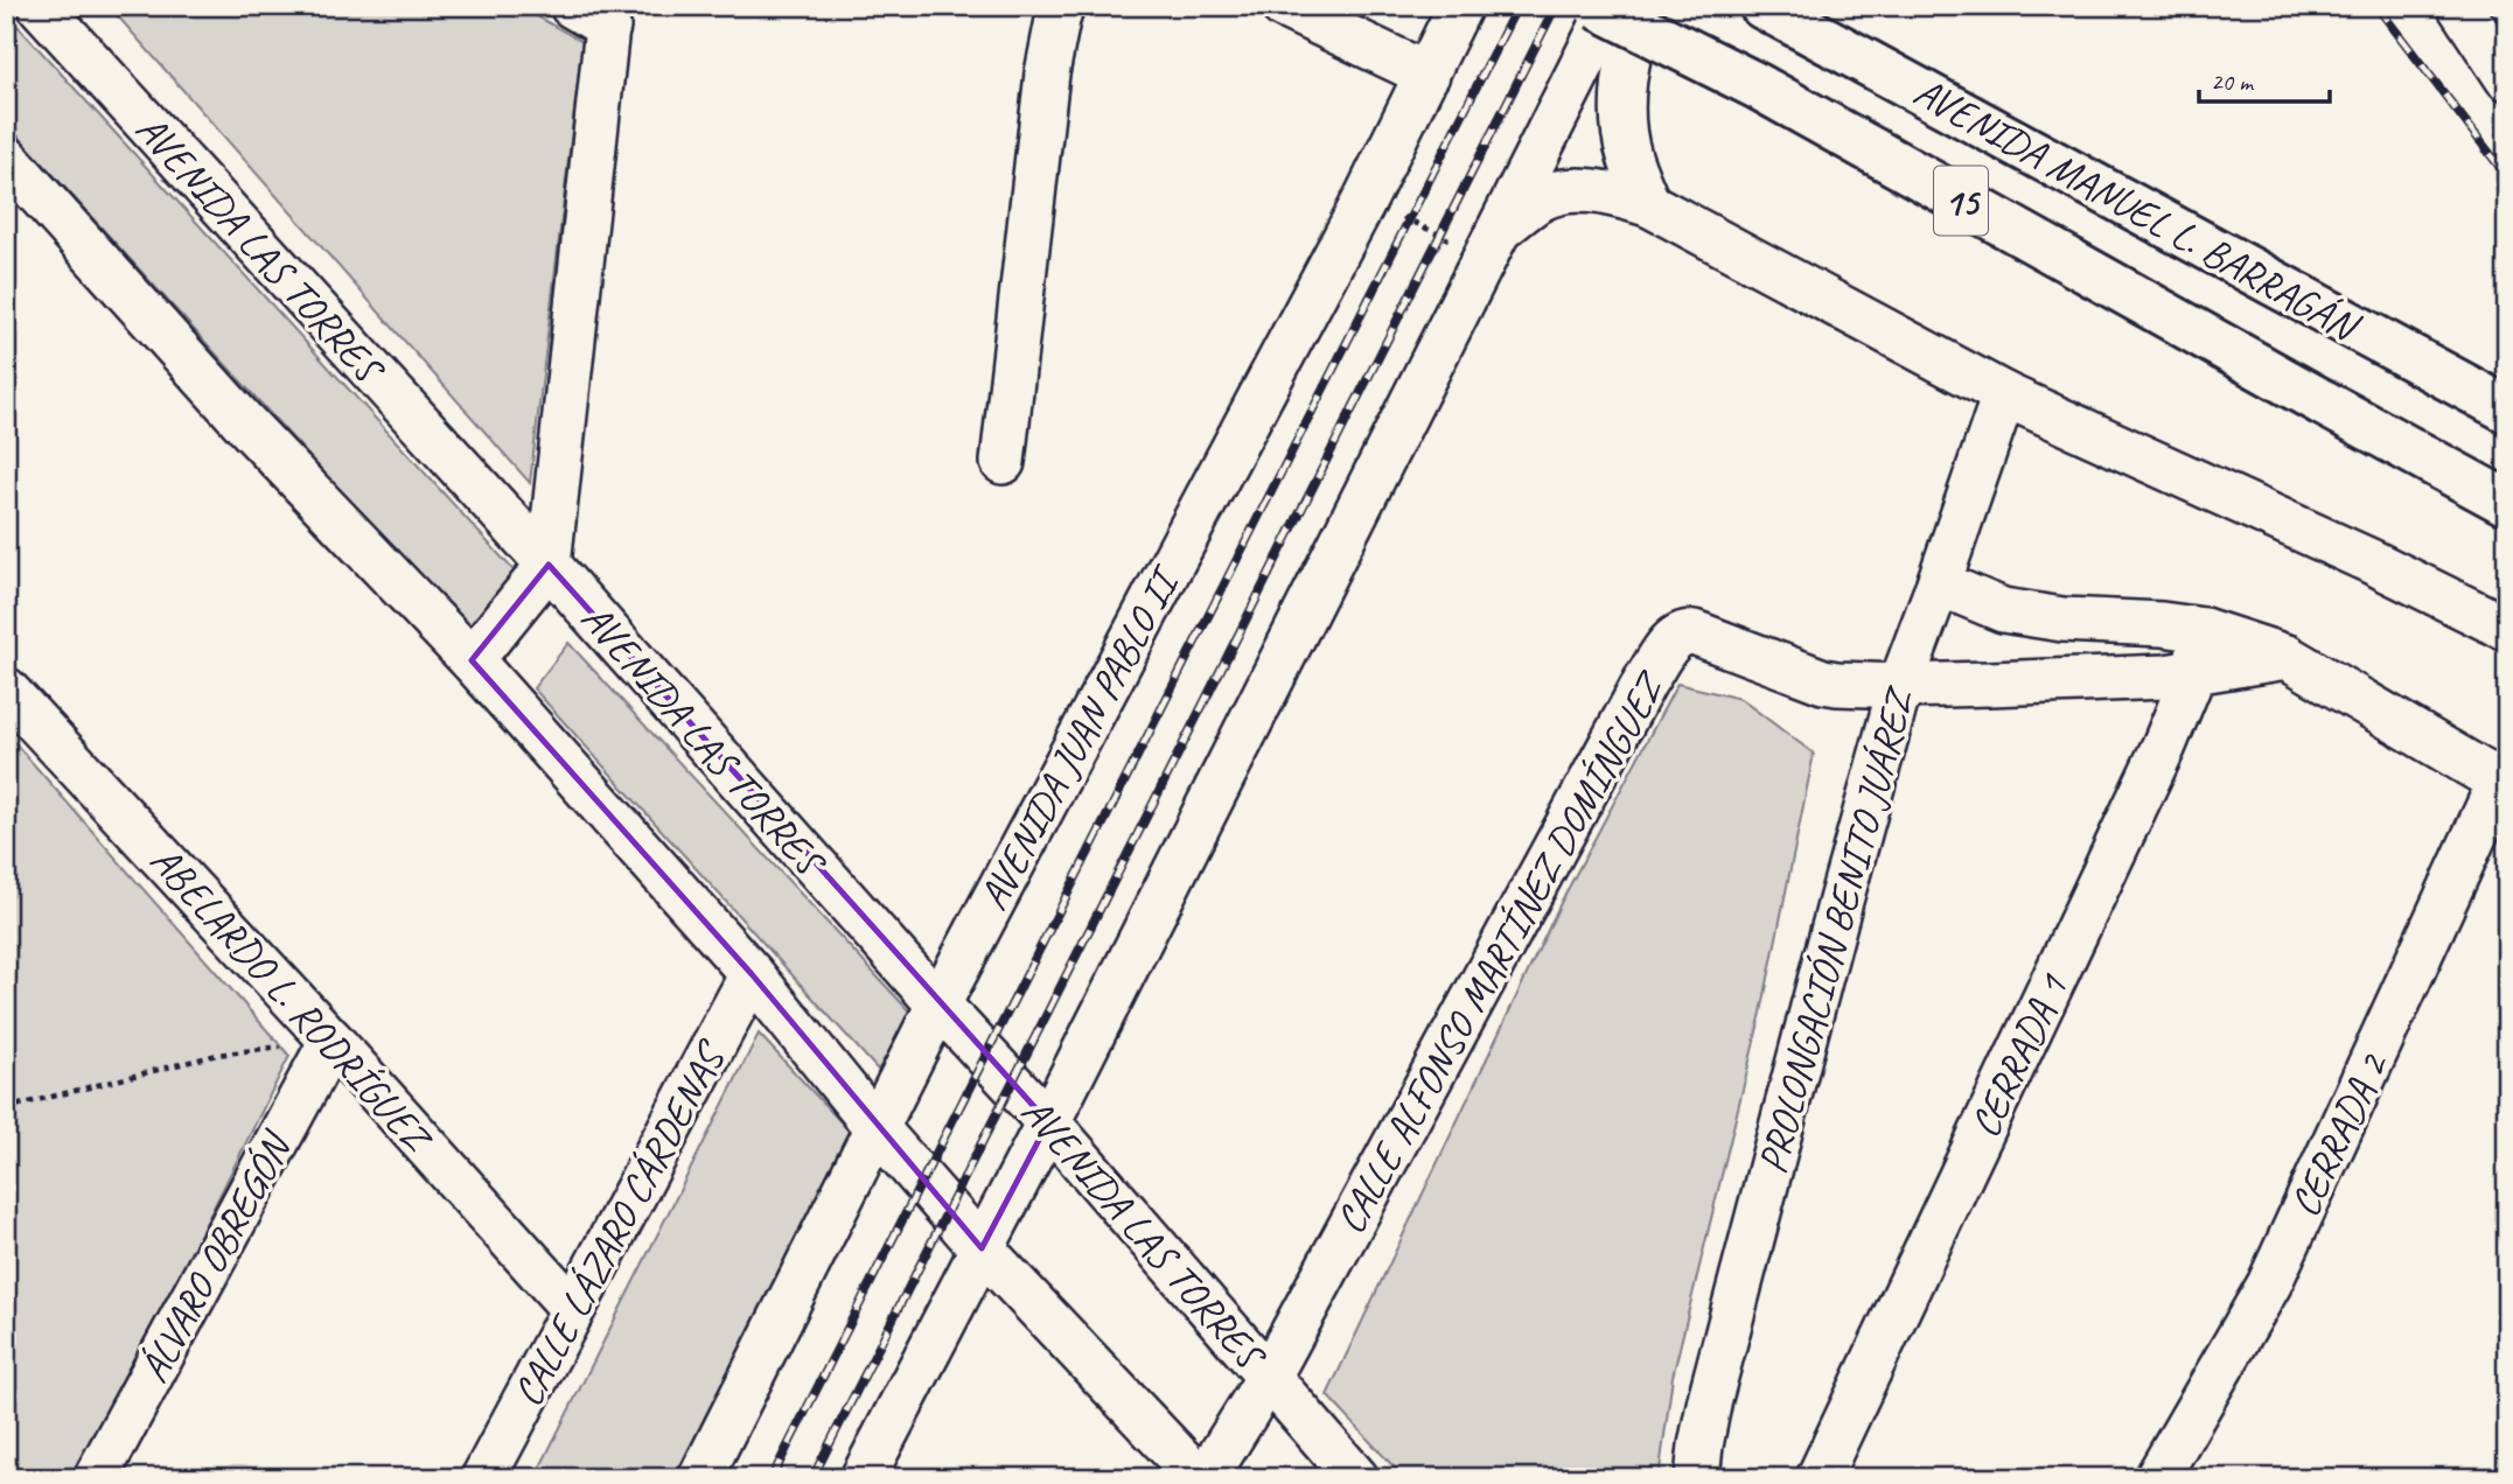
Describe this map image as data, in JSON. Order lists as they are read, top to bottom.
{
  "streets": {
    "highway": ["15", "AVENIDA MANUEL L. BARRAGÁN"],
    "street": [
      "AVENIDA LAS TORRES",
      "AVENIDA JUAN PABLO II",
      "PROLONGACIÓN BENITO JUÁREZ",
      "CALLE ALFONSO MARTÍNEZ DOMÍNGUEZ",
      "ABELARDO L. RODRÍGUEZ",
      "CERRADA 1",
      "CERRADA 2",
      "CALLE LÁZARO CÁRDENAS",
      "ÁLVARO OBREGÓN"
    ]
  },
  "crossings": [
    ["AVENIDA LAS TORRES", "AVENIDA JUAN PABLO II"],
    ["AVENIDA LAS TORRES", "CALLE ALFONSO MARTÍNEZ DOMÍNGUEZ"],
    ["PROLONGACIÓN BENITO JUÁREZ", "CALLE ALFONSO MARTÍNEZ DOMÍNGUEZ"],
    ["CALLE ALFONSO MARTÍNEZ DOMÍNGUEZ", "CERRADA 1"],
    ["ABELARDO L. RODRÍGUEZ", "CALLE LÁZARO CÁRDENAS"],
    ["ABELARDO L. RODRÍGUEZ", "ÁLVARO OBREGÓN"]
  ],
  "scale_bar": "20 m"
}
